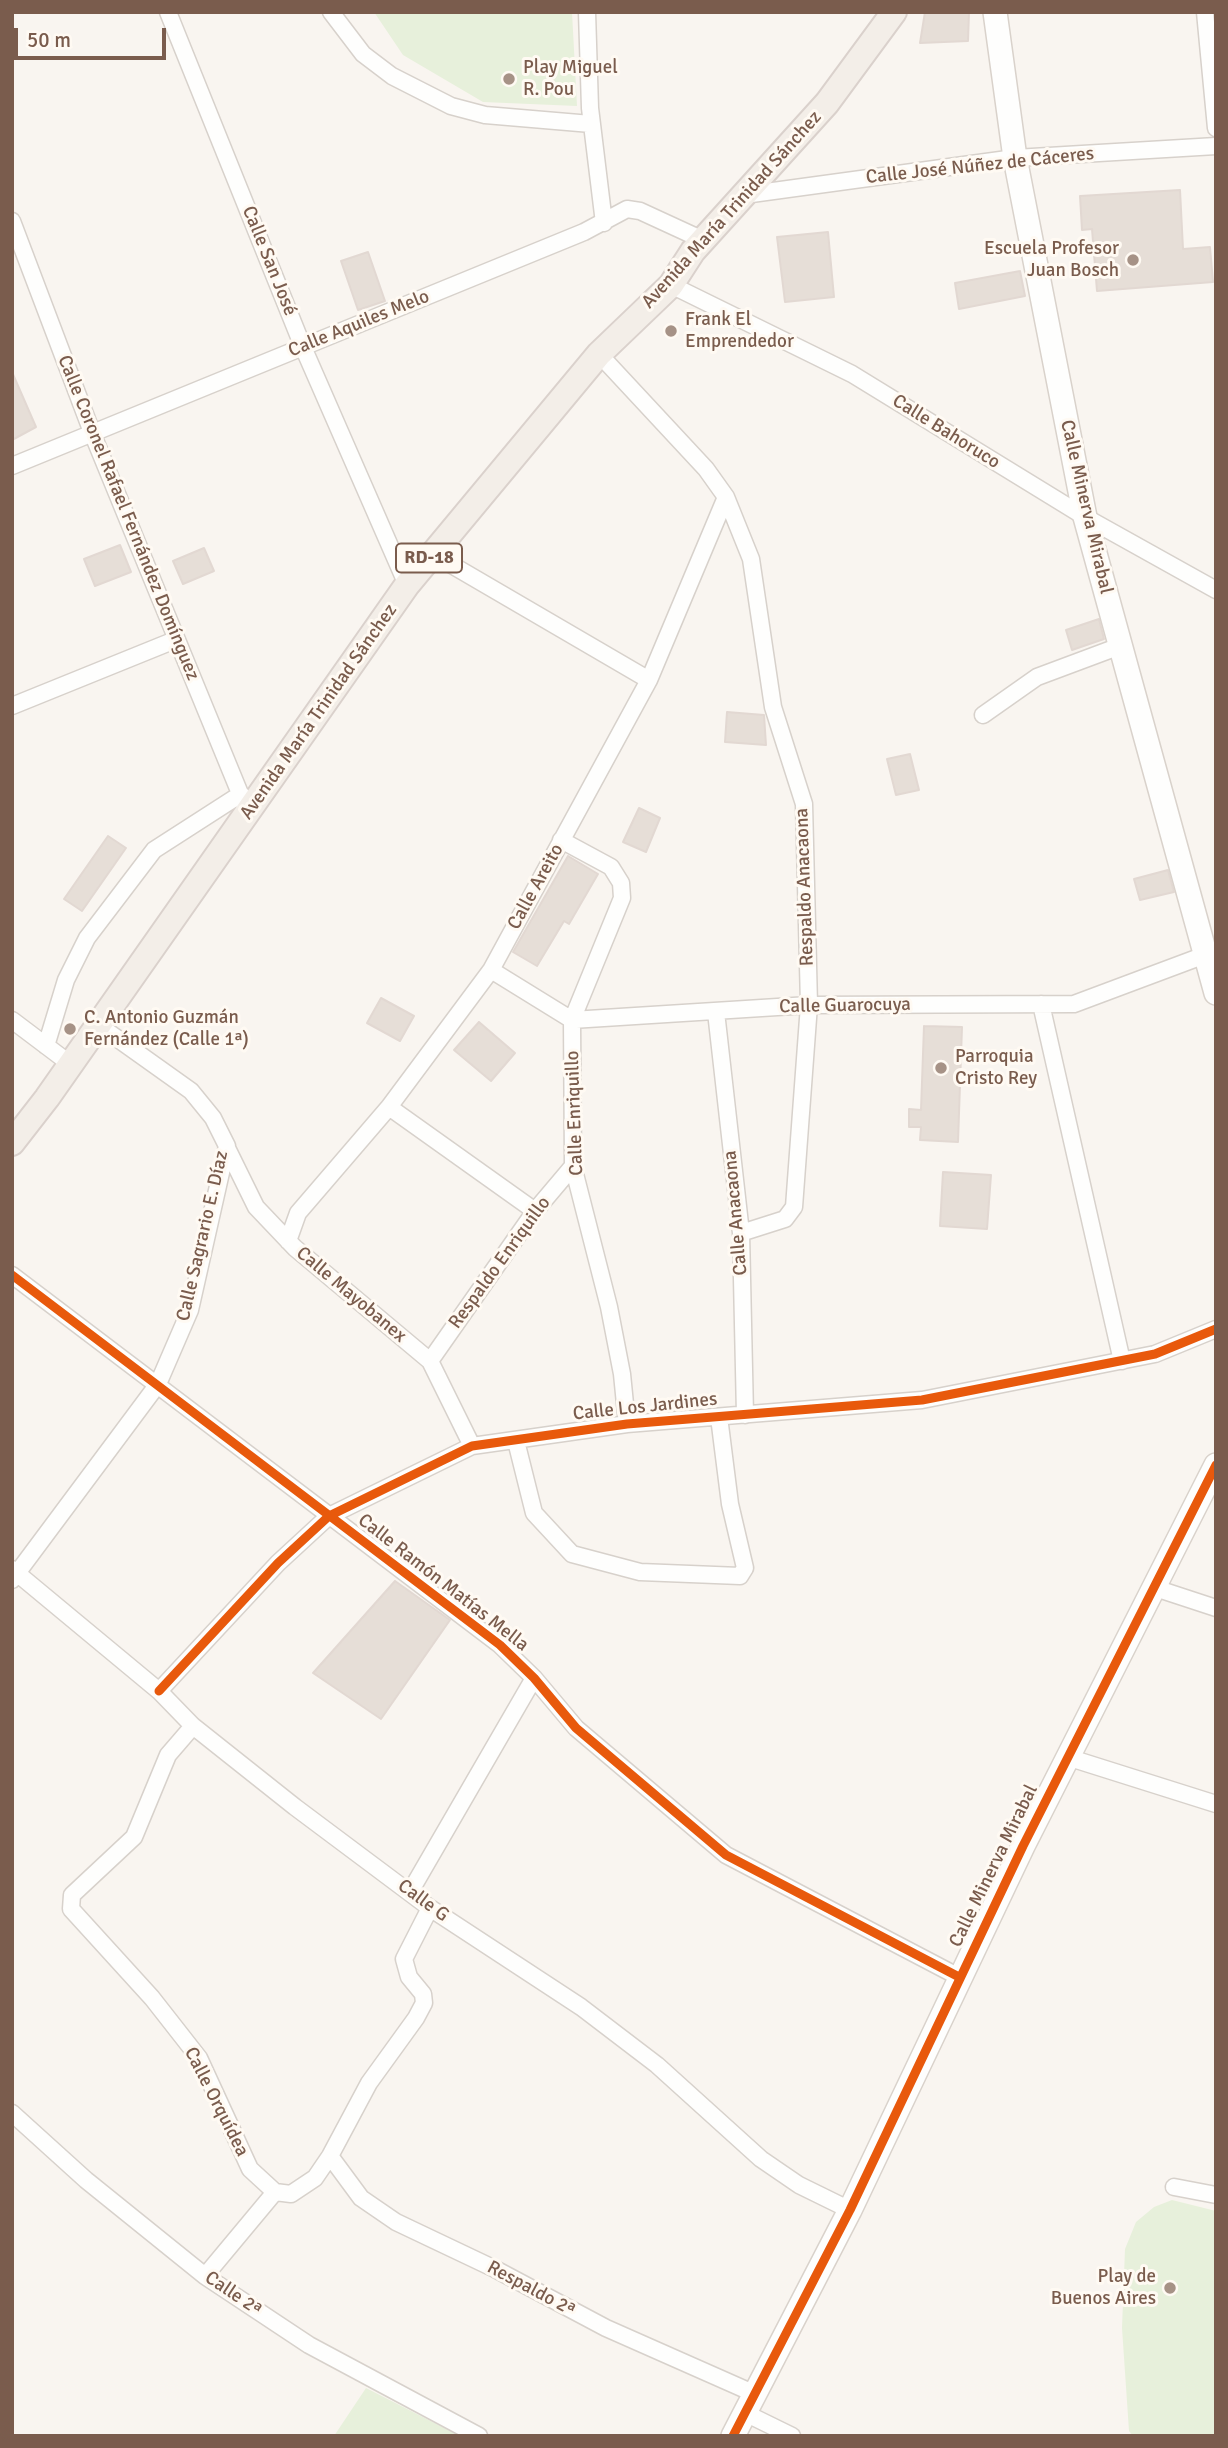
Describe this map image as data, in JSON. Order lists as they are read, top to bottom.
{
  "streets": {
    "main road": ["Avenida María Trinidad Sánchez", "RD-18"],
    "street": [
      "Calle José Núñez de Cáceres",
      "Calle San José",
      "Calle Aquiles Melo",
      "Calle Bahoruco",
      "Calle Minerva Mirabal",
      "Calle Coronel Rafael Fernández Domínguez",
      "Calle Areito",
      "Respaldo Anacaona",
      "Calle Guarocuya",
      "Calle Enriquillo",
      "Calle Anacaona",
      "Calle Sagrario E. Díaz",
      "Respaldo Enriquillo",
      "Calle Mayobanex",
      "Calle Los Jardines",
      "Calle Ramón Matías Mella",
      "Calle G",
      "Calle Orquídea",
      "Respaldo 2ª",
      "Calle 2ª"
    ]
  },
  "crossings": [
    ["Calle José Núñez de Cáceres", "Avenida María Trinidad Sánchez"],
    ["Calle José Núñez de Cáceres", "Calle Minerva Mirabal"],
    ["Avenida María Trinidad Sánchez", "Calle San José"],
    ["Avenida María Trinidad Sánchez", "Calle Aquiles Melo"],
    ["Avenida María Trinidad Sánchez", "Calle Bahoruco"],
    ["Avenida María Trinidad Sánchez", "Calle Coronel Rafael Fernández Domínguez"],
    ["Avenida María Trinidad Sánchez", "Respaldo Anacaona"],
    ["Avenida María Trinidad Sánchez", "Calle Sagrario E. Díaz"],
    ["Calle San José", "Calle Aquiles Melo"],
    ["Calle Aquiles Melo", "Calle Coronel Rafael Fernández Domínguez"],
    ["Calle Bahoruco", "Calle Minerva Mirabal"],
    ["Calle Minerva Mirabal", "Calle Guarocuya"],
    ["Calle Minerva Mirabal", "Calle Ramón Matías Mella"],
    ["Calle Minerva Mirabal", "Calle G"],
    ["Calle Minerva Mirabal", "Respaldo 2ª"],
    ["Calle Areito", "Respaldo Anacaona"],
    ["Calle Areito", "Calle Enriquillo"],
    ["Calle Areito", "Calle Mayobanex"],
    ["Respaldo Anacaona", "Calle Guarocuya"],
    ["Respaldo Anacaona", "Calle Anacaona"],
    ["Calle Guarocuya", "Calle Enriquillo"],
    ["Calle Guarocuya", "Calle Anacaona"],
    ["Calle Enriquillo", "Respaldo Enriquillo"],
    ["Calle Enriquillo", "Calle Los Jardines"],
    ["Calle Anacaona", "Calle Los Jardines"],
    ["Calle Sagrario E. Díaz", "Calle Mayobanex"],
    ["Calle Sagrario E. Díaz", "Calle Ramón Matías Mella"],
    ["Calle Sagrario E. Díaz", "Calle G"],
    ["Respaldo Enriquillo", "Calle Mayobanex"],
    ["Calle Mayobanex", "Calle Los Jardines"],
    ["Calle Los Jardines", "Calle Ramón Matías Mella"],
    ["Calle Los Jardines", "Calle G"],
    ["Calle G", "Calle Orquídea"]
  ],
  "places": [
    "Play Miguel R. Pou",
    "Escuela Profesor Juan Bosch",
    "Frank El Emprendedor",
    "C. Antonio Guzmán Fernández (Calle 1ª)",
    "Parroquia Cristo Rey",
    "Play de Buenos Aires"
  ],
  "scale_bar": "50 m"
}
